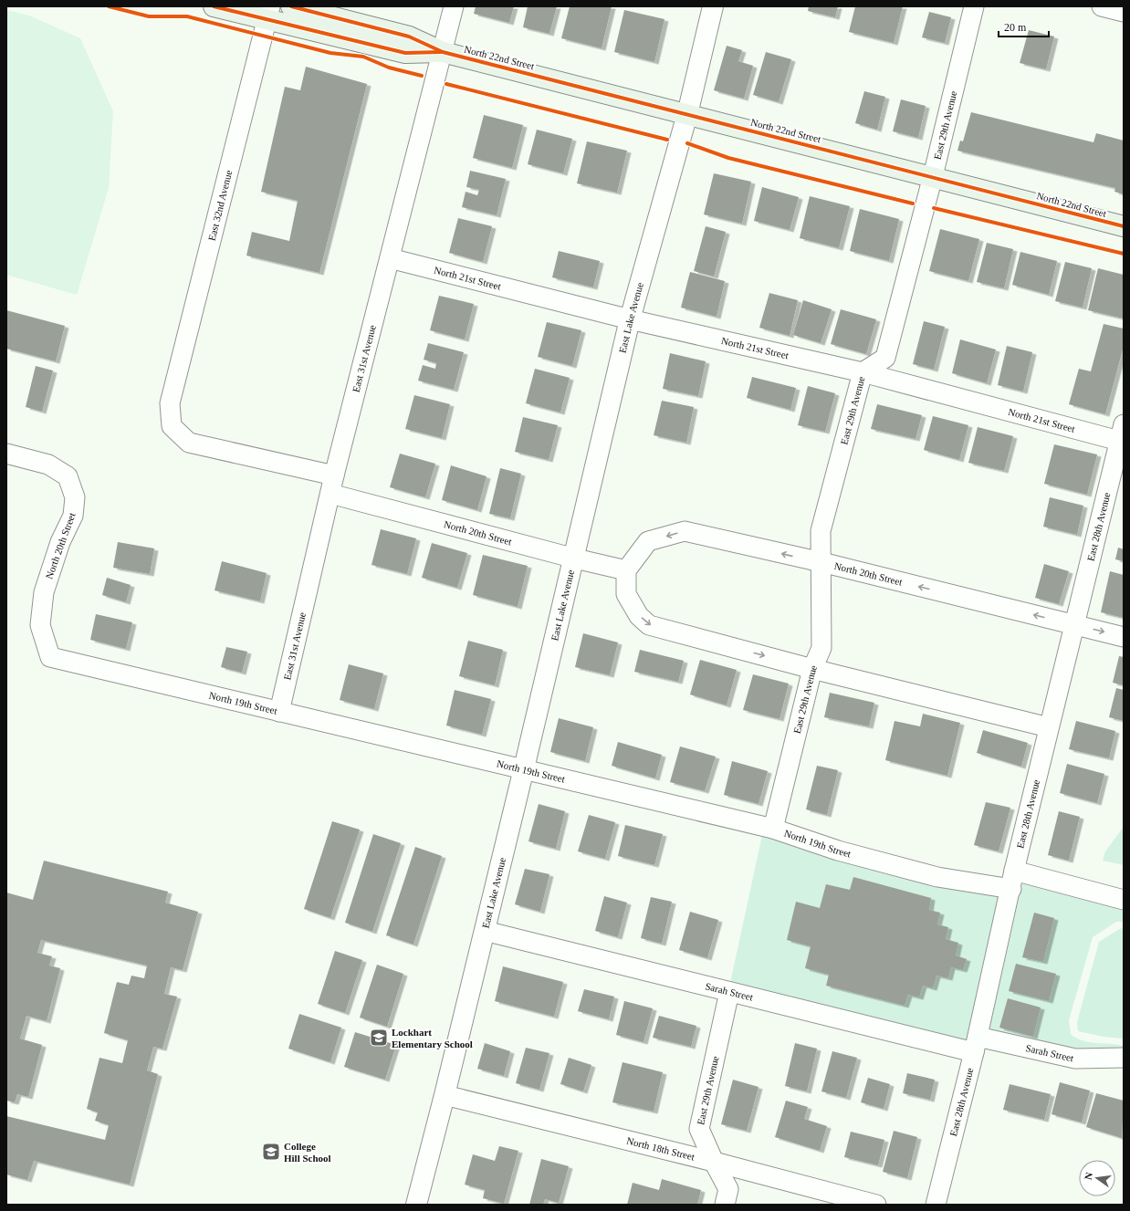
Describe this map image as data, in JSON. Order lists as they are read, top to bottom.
{
  "streets": {
    "main road": ["North 22nd Street"],
    "street": [
      "East 29th Avenue",
      "East 32nd Avenue",
      "North 21st Street",
      "East Lake Avenue",
      "East 31st Avenue",
      "East 28th Avenue",
      "North 20th Street",
      "North 19th Street",
      "Sarah Street",
      "North 18th Street"
    ]
  },
  "crossings": [
    ["North 22nd Street", "East 29th Avenue"],
    ["North 22nd Street", "East 32nd Avenue"],
    ["North 22nd Street", "East Lake Avenue"],
    ["North 22nd Street", "East 31st Avenue"],
    ["East 29th Avenue", "North 21st Street"],
    ["East 29th Avenue", "North 20th Street"],
    ["East 29th Avenue", "North 19th Street"],
    ["East 29th Avenue", "Sarah Street"],
    ["East 29th Avenue", "North 18th Street"],
    ["East 32nd Avenue", "East 31st Avenue"],
    ["North 21st Street", "East Lake Avenue"],
    ["North 21st Street", "East 31st Avenue"],
    ["North 21st Street", "East 28th Avenue"],
    ["East Lake Avenue", "North 20th Street"],
    ["East Lake Avenue", "North 19th Street"],
    ["East Lake Avenue", "Sarah Street"],
    ["East Lake Avenue", "North 18th Street"],
    ["East 31st Avenue", "North 20th Street"],
    ["East 31st Avenue", "North 19th Street"],
    ["East 28th Avenue", "North 20th Street"],
    ["East 28th Avenue", "North 19th Street"],
    ["East 28th Avenue", "Sarah Street"],
    ["North 20th Street", "North 19th Street"]
  ],
  "places": {
    "school or university": ["Lockhart Elementary School", "College Hill School"]
  },
  "scale_bar": "20 m",
  "north": "left"
}
